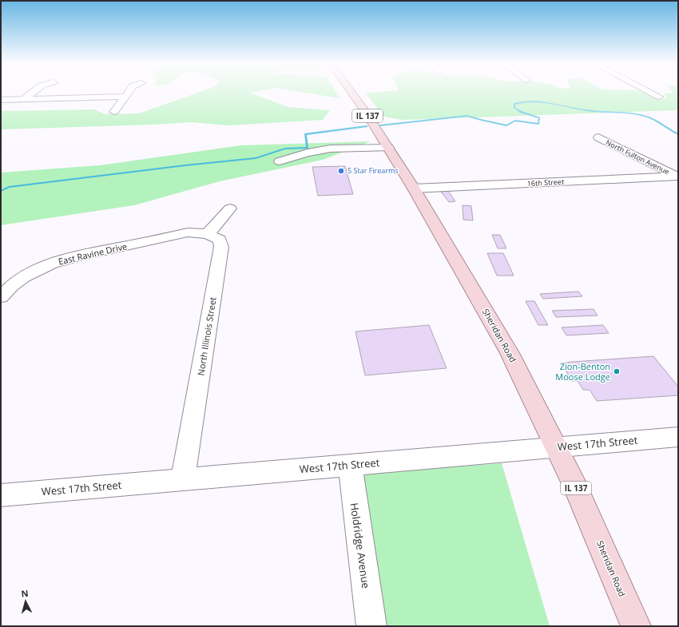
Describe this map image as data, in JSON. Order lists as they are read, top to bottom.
{
  "streets": {
    "main road": ["IL 137", "Sheridan Road"],
    "street": [
      "North Fulton Avenue",
      "16th Street",
      "East Ravine Drive",
      "North Illinois Street",
      "West 17th Street",
      "Holdridge Avenue"
    ]
  },
  "crossings": [
    ["North Fulton Avenue", "16th Street"],
    ["16th Street", "Sheridan Road"],
    ["East Ravine Drive", "North Illinois Street"],
    ["Sheridan Road", "West 17th Street"],
    ["North Illinois Street", "West 17th Street"],
    ["West 17th Street", "Holdridge Avenue"]
  ],
  "places": ["5 Star Firearms", "Zion-Benton Moose Lodge"],
  "north": "top"
}
